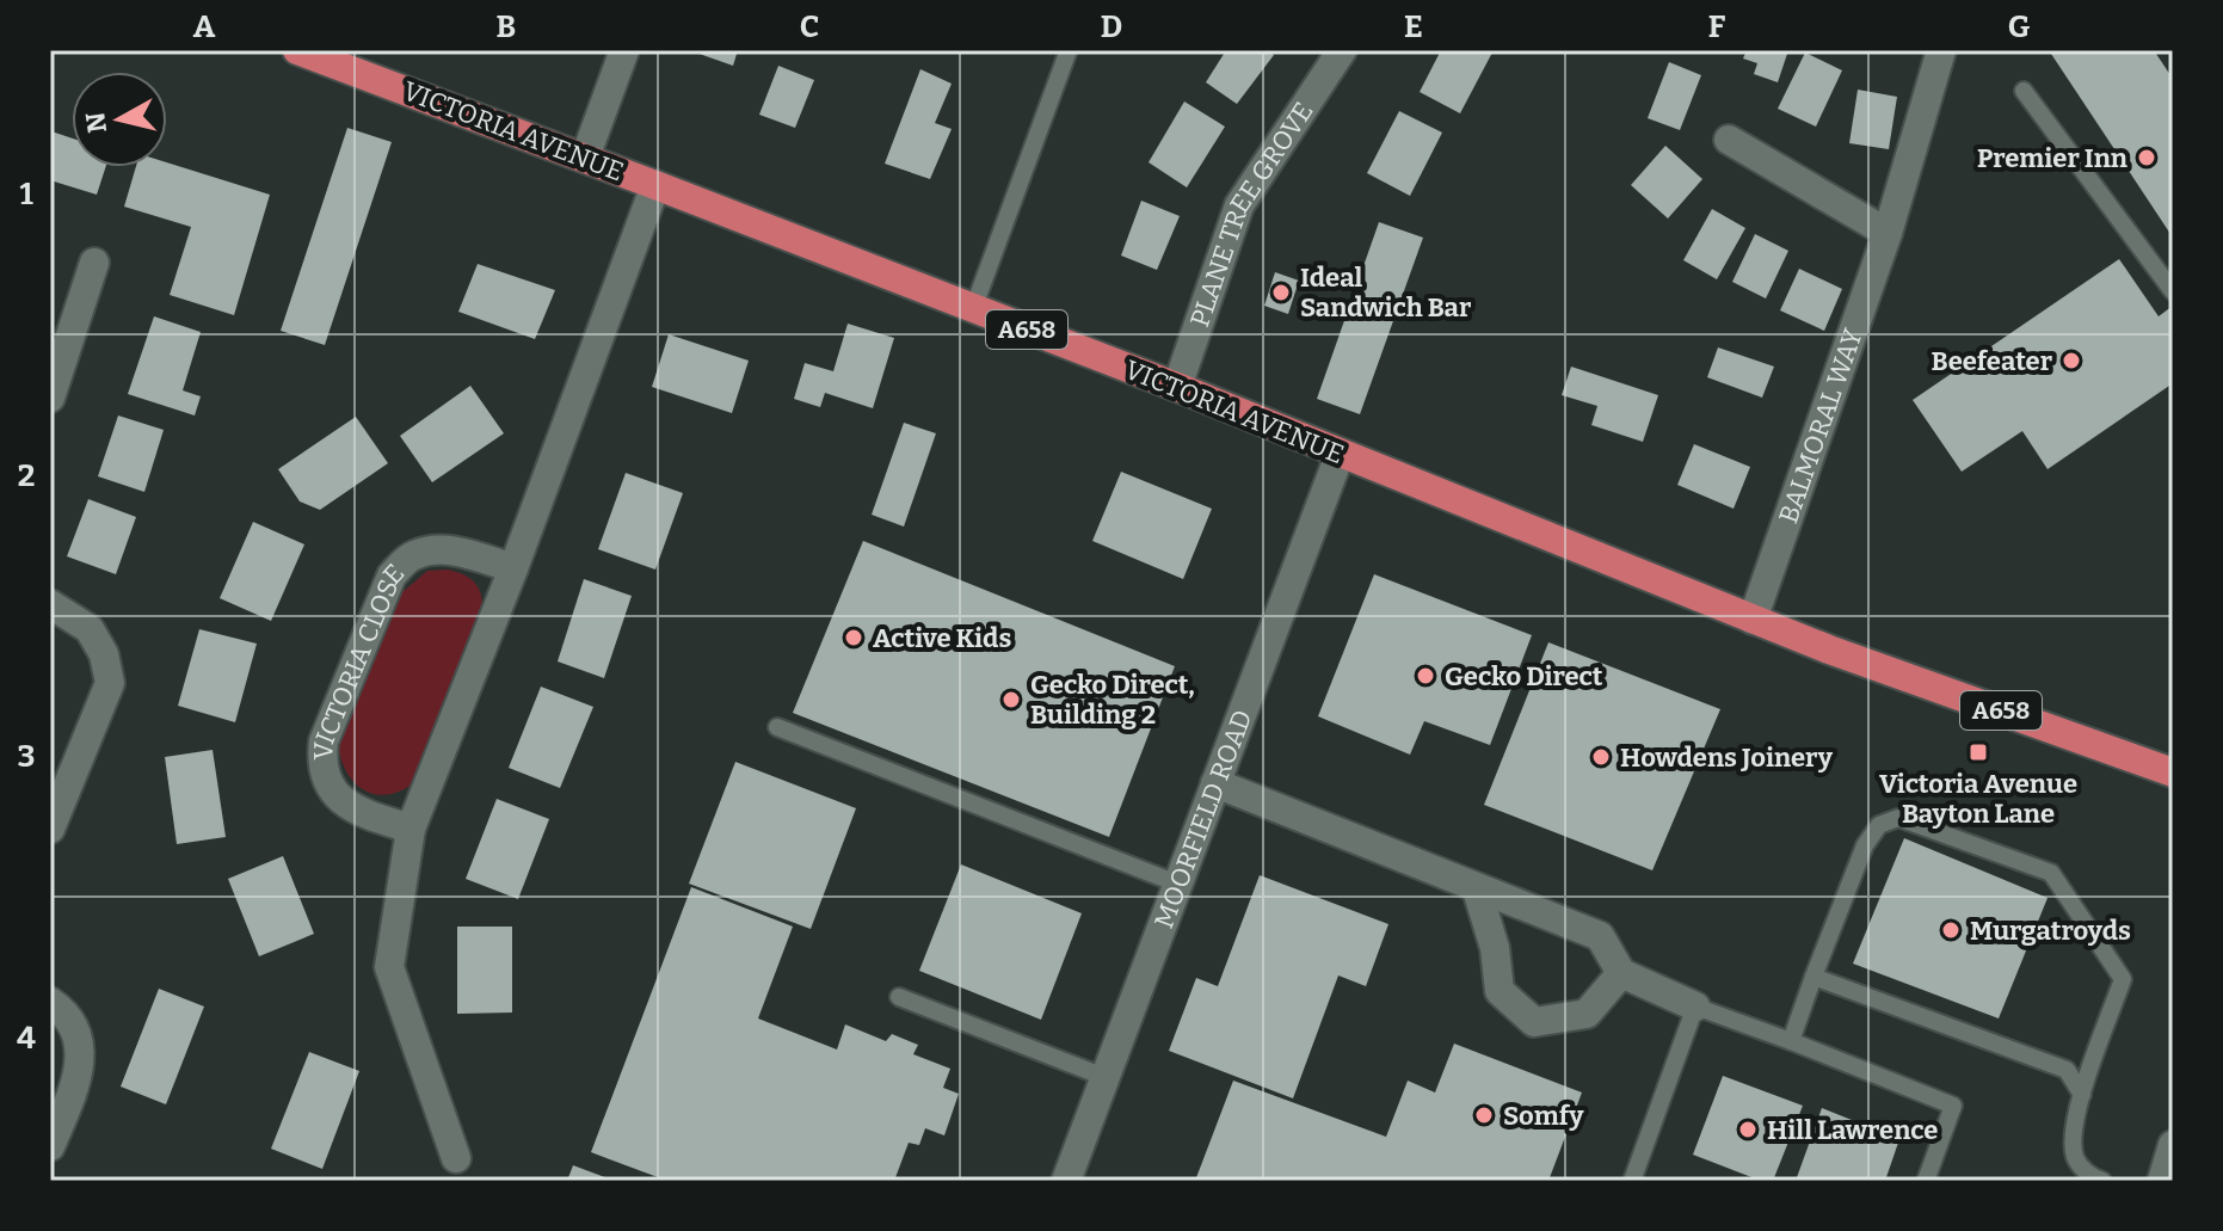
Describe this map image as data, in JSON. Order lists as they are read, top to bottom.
{
  "streets": {
    "highway": ["VICTORIA AVENUE", "A658"],
    "street": [
      "PLANE TREE GROVE",
      "BALMORAL WAY",
      "VICTORIA CLOSE",
      "MOORFIELD ROAD"
    ]
  },
  "crossings": [
    ["VICTORIA AVENUE", "PLANE TREE GROVE"],
    ["VICTORIA AVENUE", "BALMORAL WAY"],
    ["VICTORIA AVENUE", "MOORFIELD ROAD"]
  ],
  "places": {
    "other": [
      "Premier Inn",
      "Ideal Sandwich Bar",
      "Beefeater",
      "Active Kids",
      "Gecko Direct",
      "Gecko Direct, Building 2",
      "Howdens Joinery",
      "Murgatroyds",
      "Somfy",
      "Hill Lawrence"
    ],
    "transit": ["Victoria Avenue Bayton Lane"]
  },
  "north": "left",
  "grid": {
    "columns": [
      "A",
      "B",
      "C",
      "D",
      "E",
      "F",
      "G"
    ],
    "rows": [
      "1",
      "2",
      "3",
      "4"
    ]
  }
}
